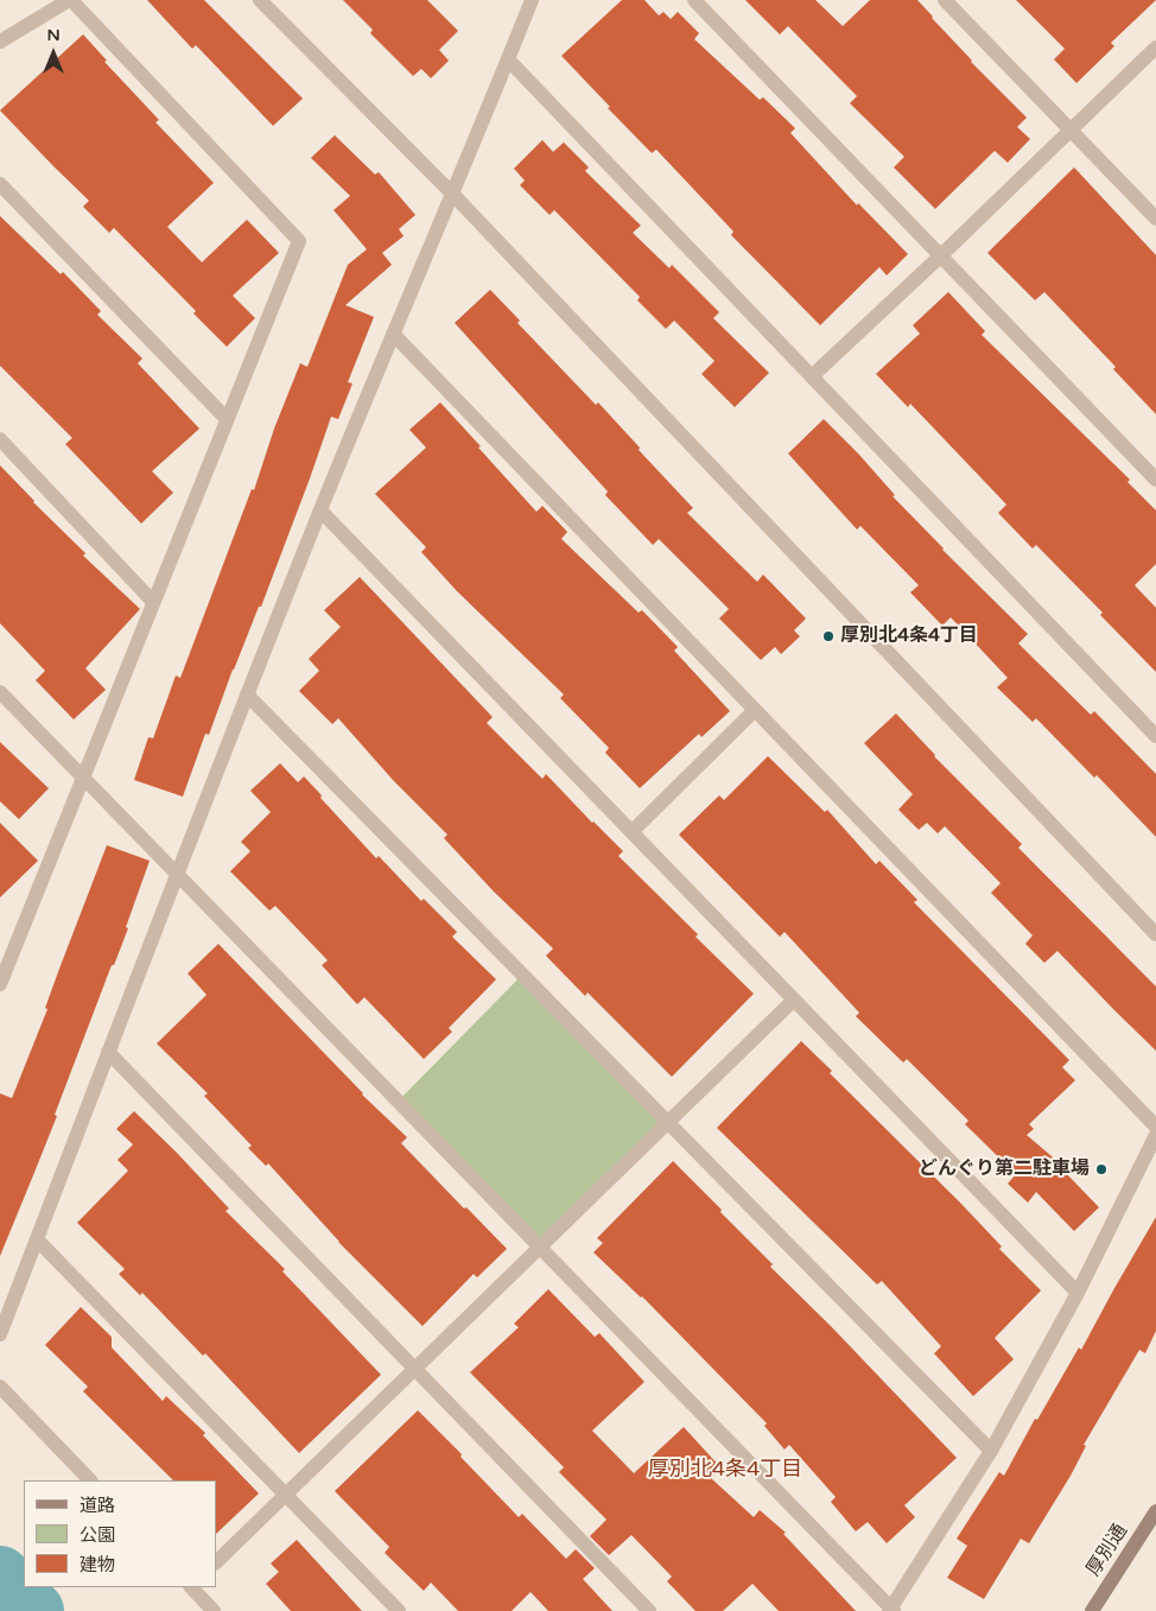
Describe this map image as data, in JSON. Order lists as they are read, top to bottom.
{
  "streets": {
    "main road": ["厚別通"]
  },
  "districts": ["厚別北4条4丁目"],
  "places": ["厚別北4条4丁目", "どんぐり第二駐車場"],
  "legend": ["道路", "公園", "建物"],
  "north": "top"
}
